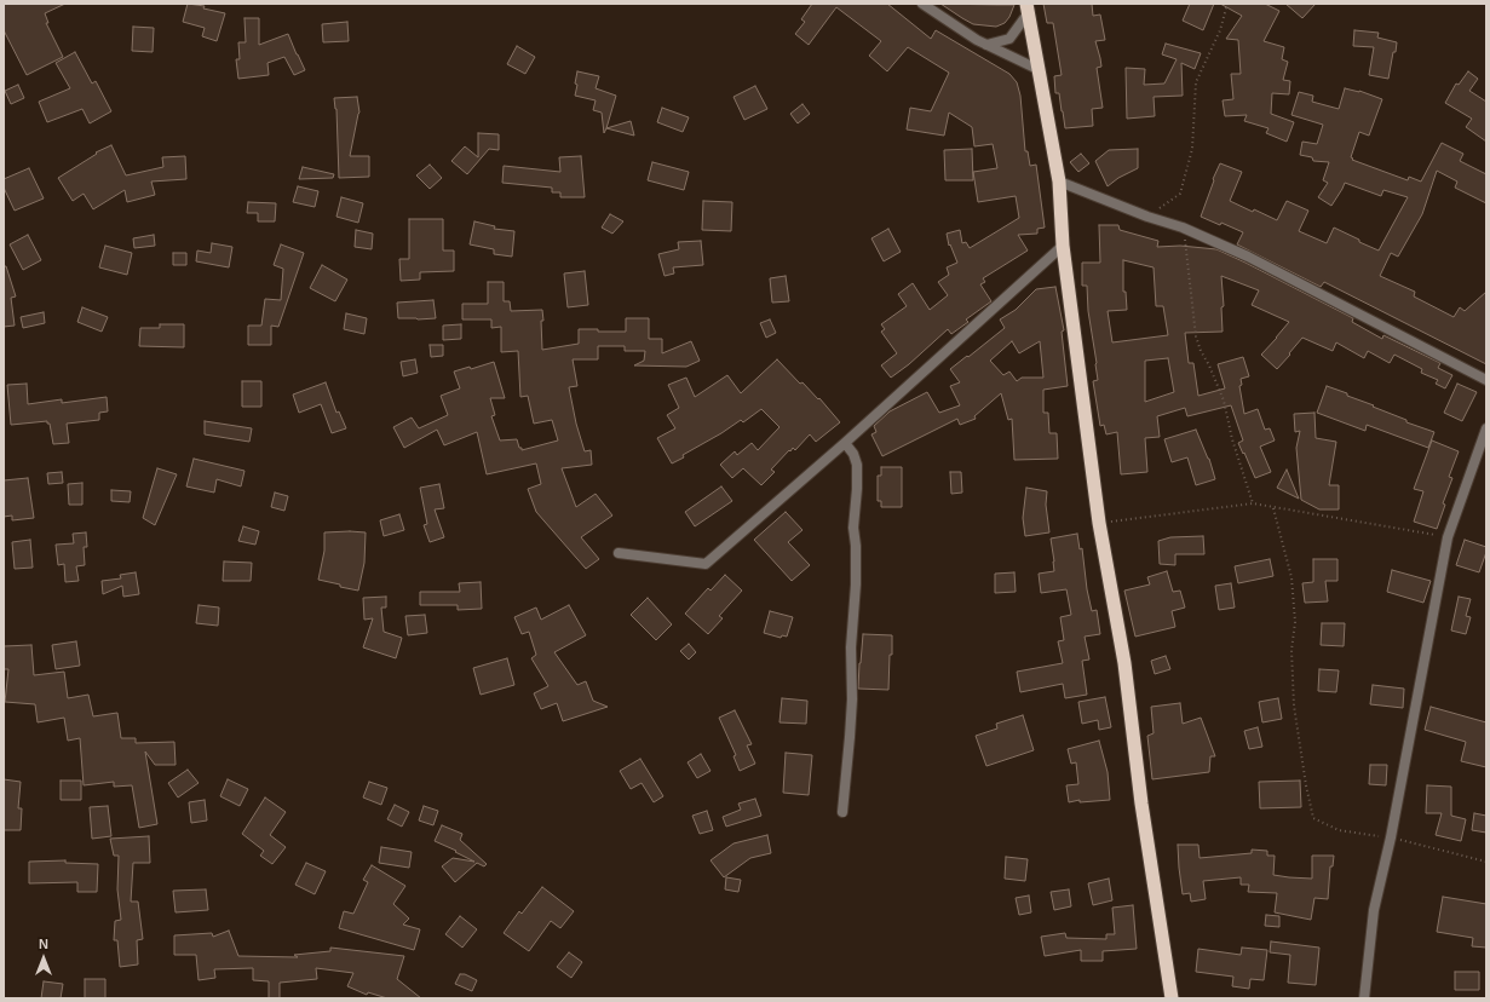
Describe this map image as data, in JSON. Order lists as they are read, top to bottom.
{
  "north": "top"
}
